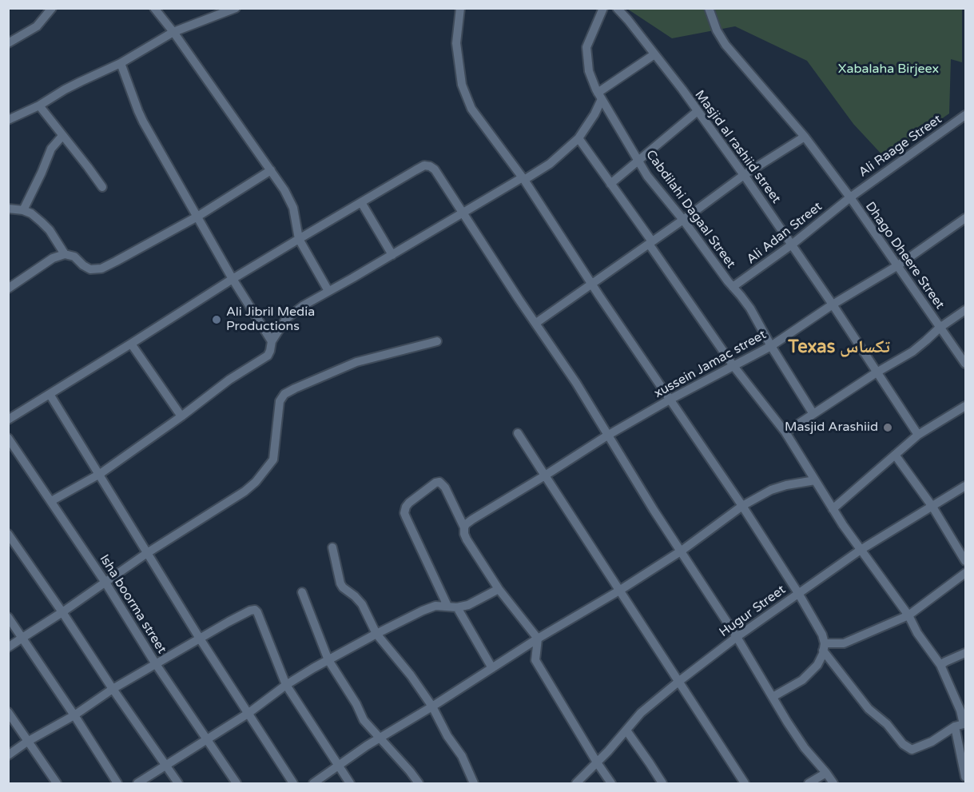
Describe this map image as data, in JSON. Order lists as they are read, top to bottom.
{
  "streets": {
    "street": [
      "Ali Raage Street",
      "Masjid al rashiid street",
      "Cabdilahi Dagaal Street",
      "Ali Adan Street",
      "Dhago Dheere Street",
      "xussein Jamac street",
      "Isha boorma street",
      "Hugur Street"
    ]
  },
  "crossings": [
    ["Ali Raage Street", "Ali Adan Street"],
    ["Ali Raage Street", "Dhago Dheere Street"],
    ["Masjid al rashiid street", "Ali Adan Street"],
    ["Masjid al rashiid street", "xussein Jamac street"],
    ["Cabdilahi Dagaal Street", "Ali Adan Street"],
    ["Cabdilahi Dagaal Street", "xussein Jamac street"],
    ["Ali Adan Street", "Dhago Dheere Street"],
    ["Dhago Dheere Street", "xussein Jamac street"]
  ],
  "districts": ["Texas تكساس"],
  "parks": ["Xabalaha Birjeex"],
  "places": ["Ali Jibril Media Productions", "Masjid Arashiid"]
}
